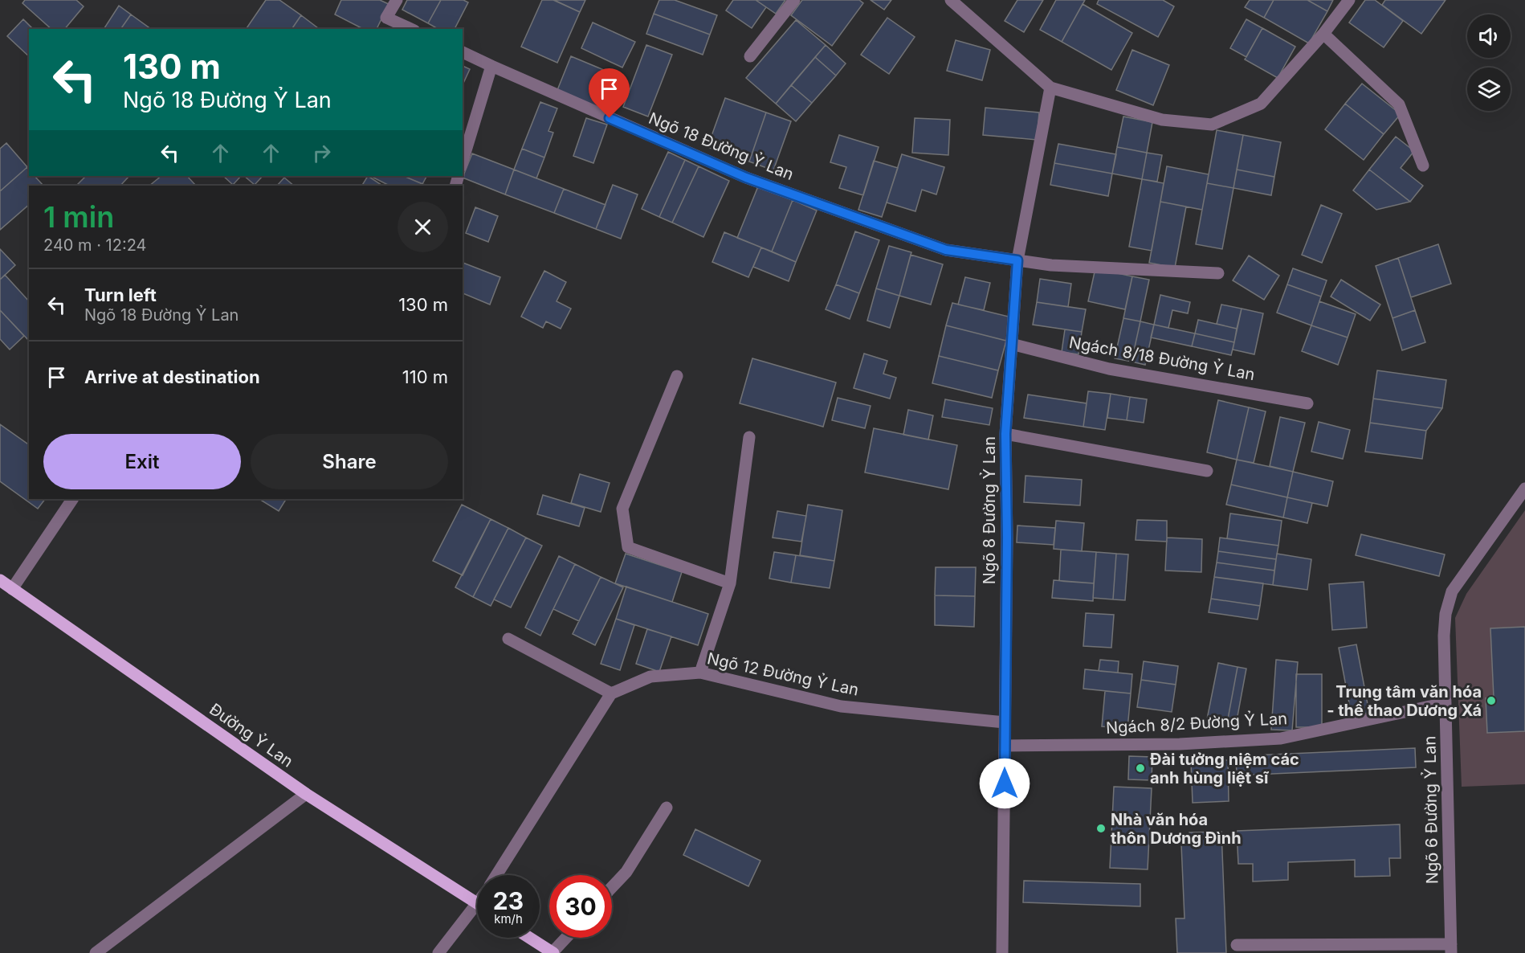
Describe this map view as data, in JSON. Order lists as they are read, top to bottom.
{
  "streets": {
    "main road": ["Đường Ỷ Lan"],
    "street": [
      "Ngõ 18 Đường Ỷ Lan",
      "Ngách 8/18 Đường Ỷ Lan",
      "Ngõ 8 Đường Ỷ Lan",
      "Ngõ 12 Đường Ỷ Lan",
      "Ngách 8/2 Đường Ỷ Lan",
      "Ngõ 6 Đường Ỷ Lan"
    ]
  },
  "crossings": [
    ["Ngõ 18 Đường Ỷ Lan", "Ngõ 8 Đường Ỷ Lan"],
    ["Ngách 8/18 Đường Ỷ Lan", "Ngõ 8 Đường Ỷ Lan"],
    ["Ngõ 8 Đường Ỷ Lan", "Ngõ 12 Đường Ỷ Lan"],
    ["Ngõ 8 Đường Ỷ Lan", "Ngách 8/2 Đường Ỷ Lan"],
    ["Ngách 8/2 Đường Ỷ Lan", "Ngõ 6 Đường Ỷ Lan"]
  ],
  "places": ["Trung tâm văn hóa - thể thao Dương Xá", "Đài tưởng niệm các anh hùng liệt sĩ", "Nhà văn hóa thôn Dương Đình"],
  "page": {
    "turn": ["130 m", "Ngõ 18 Đường Ỷ Lan"],
    "heading": ["1 min", "240 m · 12:24"],
    "list": [
      {
        "name": "Turn left",
        "note": "Ngõ 18 Đường Ỷ Lan",
        "value": "130 m"
      },
      {
        "name": "Arrive at destination",
        "value": "110 m"
      }
    ],
    "buttons": ["Exit", "Share"],
    "speed": "23 km/h",
    "limit": "30"
  }
}
